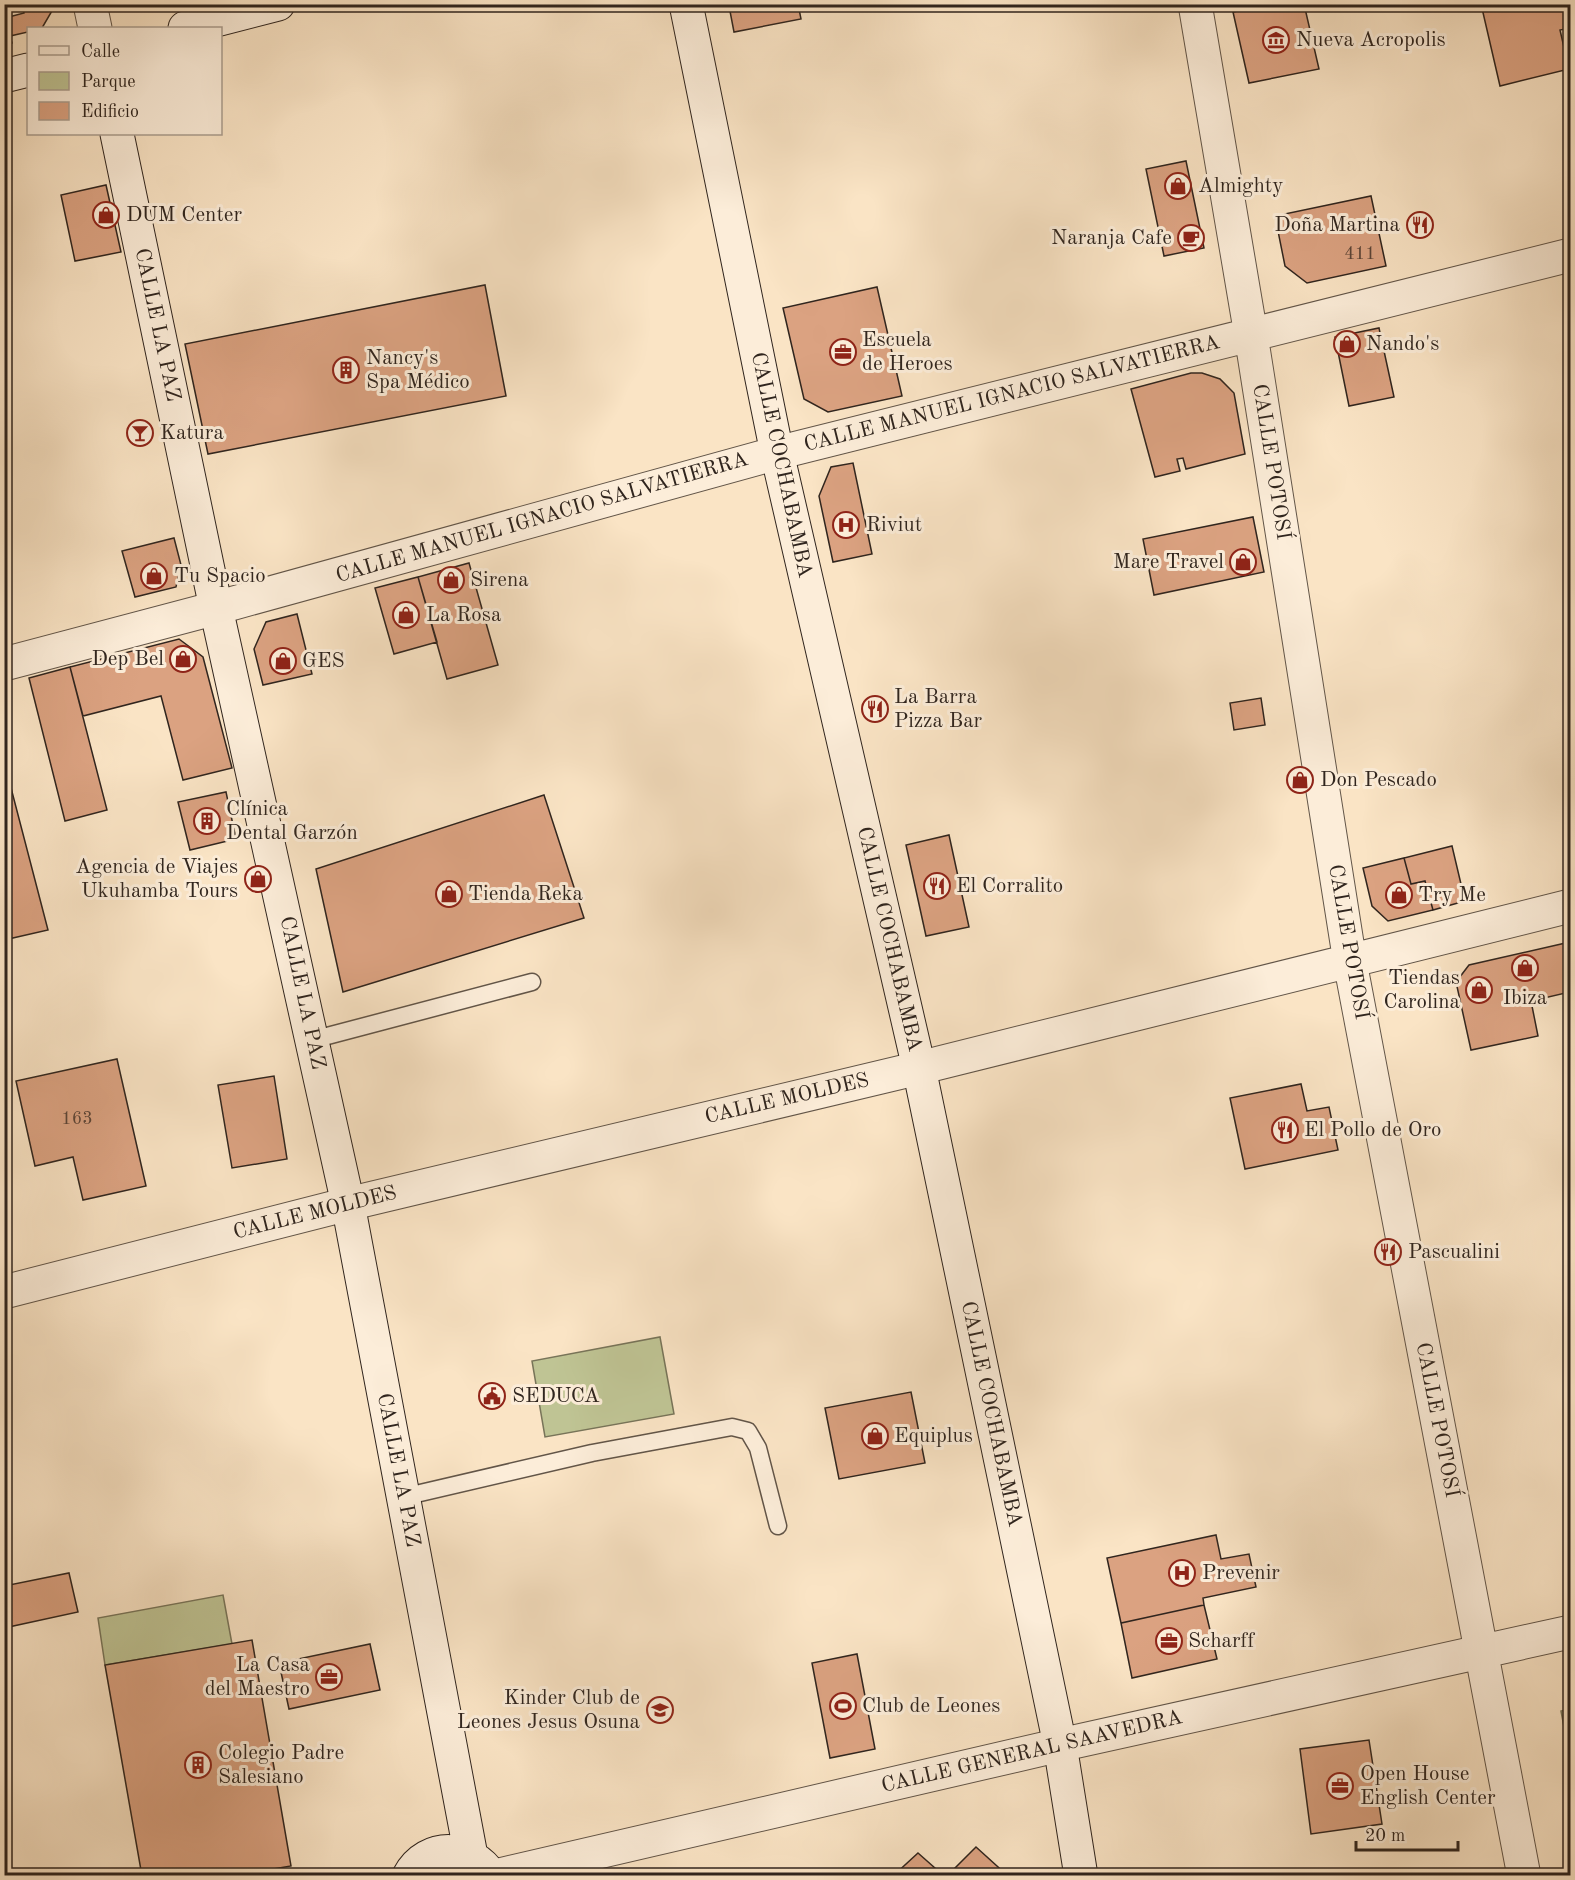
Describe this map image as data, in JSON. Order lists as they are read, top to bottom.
{
  "streets": {
    "street": [
      "CALLE LA PAZ",
      "CALLE MANUEL IGNACIO SALVATIERRA",
      "CALLE POTOSÍ",
      "CALLE COCHABAMBA",
      "CALLE MOLDES",
      "CALLE GENERAL SAAVEDRA"
    ]
  },
  "crossings": [
    ["CALLE LA PAZ", "CALLE MANUEL IGNACIO SALVATIERRA"],
    ["CALLE LA PAZ", "CALLE MOLDES"],
    ["CALLE LA PAZ", "CALLE GENERAL SAAVEDRA"],
    ["CALLE MANUEL IGNACIO SALVATIERRA", "CALLE POTOSÍ"],
    ["CALLE MANUEL IGNACIO SALVATIERRA", "CALLE COCHABAMBA"],
    ["CALLE POTOSÍ", "CALLE MOLDES"],
    ["CALLE POTOSÍ", "CALLE GENERAL SAAVEDRA"],
    ["CALLE COCHABAMBA", "CALLE MOLDES"],
    ["CALLE COCHABAMBA", "CALLE GENERAL SAAVEDRA"]
  ],
  "places": {
    "museum": ["Nueva Acropolis"],
    "shop": [
      "Almighty",
      "DUM Center",
      "Nando's",
      "Mare Travel",
      "Tu Spacio",
      "Sirena",
      "La Rosa",
      "Dep Bel",
      "GES",
      "Don Pescado",
      "Agencia de Viajes Ukuhamba Tours",
      "Tienda Reka",
      "Try Me",
      "Ibiza",
      "Tiendas Carolina",
      "Equiplus"
    ],
    "restaurant": [
      "Doña Martina",
      "La Barra Pizza Bar",
      "El Corralito",
      "El Pollo de Oro",
      "Pascualini"
    ],
    "cafe": ["Naranja Cafe"],
    "office": [
      "Escuela de Heroes",
      "Scharff",
      "La Casa del Maestro",
      "Open House English Center"
    ],
    "building": ["Nancy's Spa Médico", "Clínica Dental Garzón", "Colegio Padre Salesiano"],
    "bar": ["Katura"],
    "hospital": ["Riviut", "Prevenir"],
    "public building": ["SEDUCA"],
    "sports": ["Club de Leones"],
    "school or university": ["Kinder Club de Leones Jesus Osuna"]
  },
  "house_numbers": ["411", "163"],
  "legend": ["Calle", "Parque", "Edificio"],
  "scale_bar": "20 m"
}
